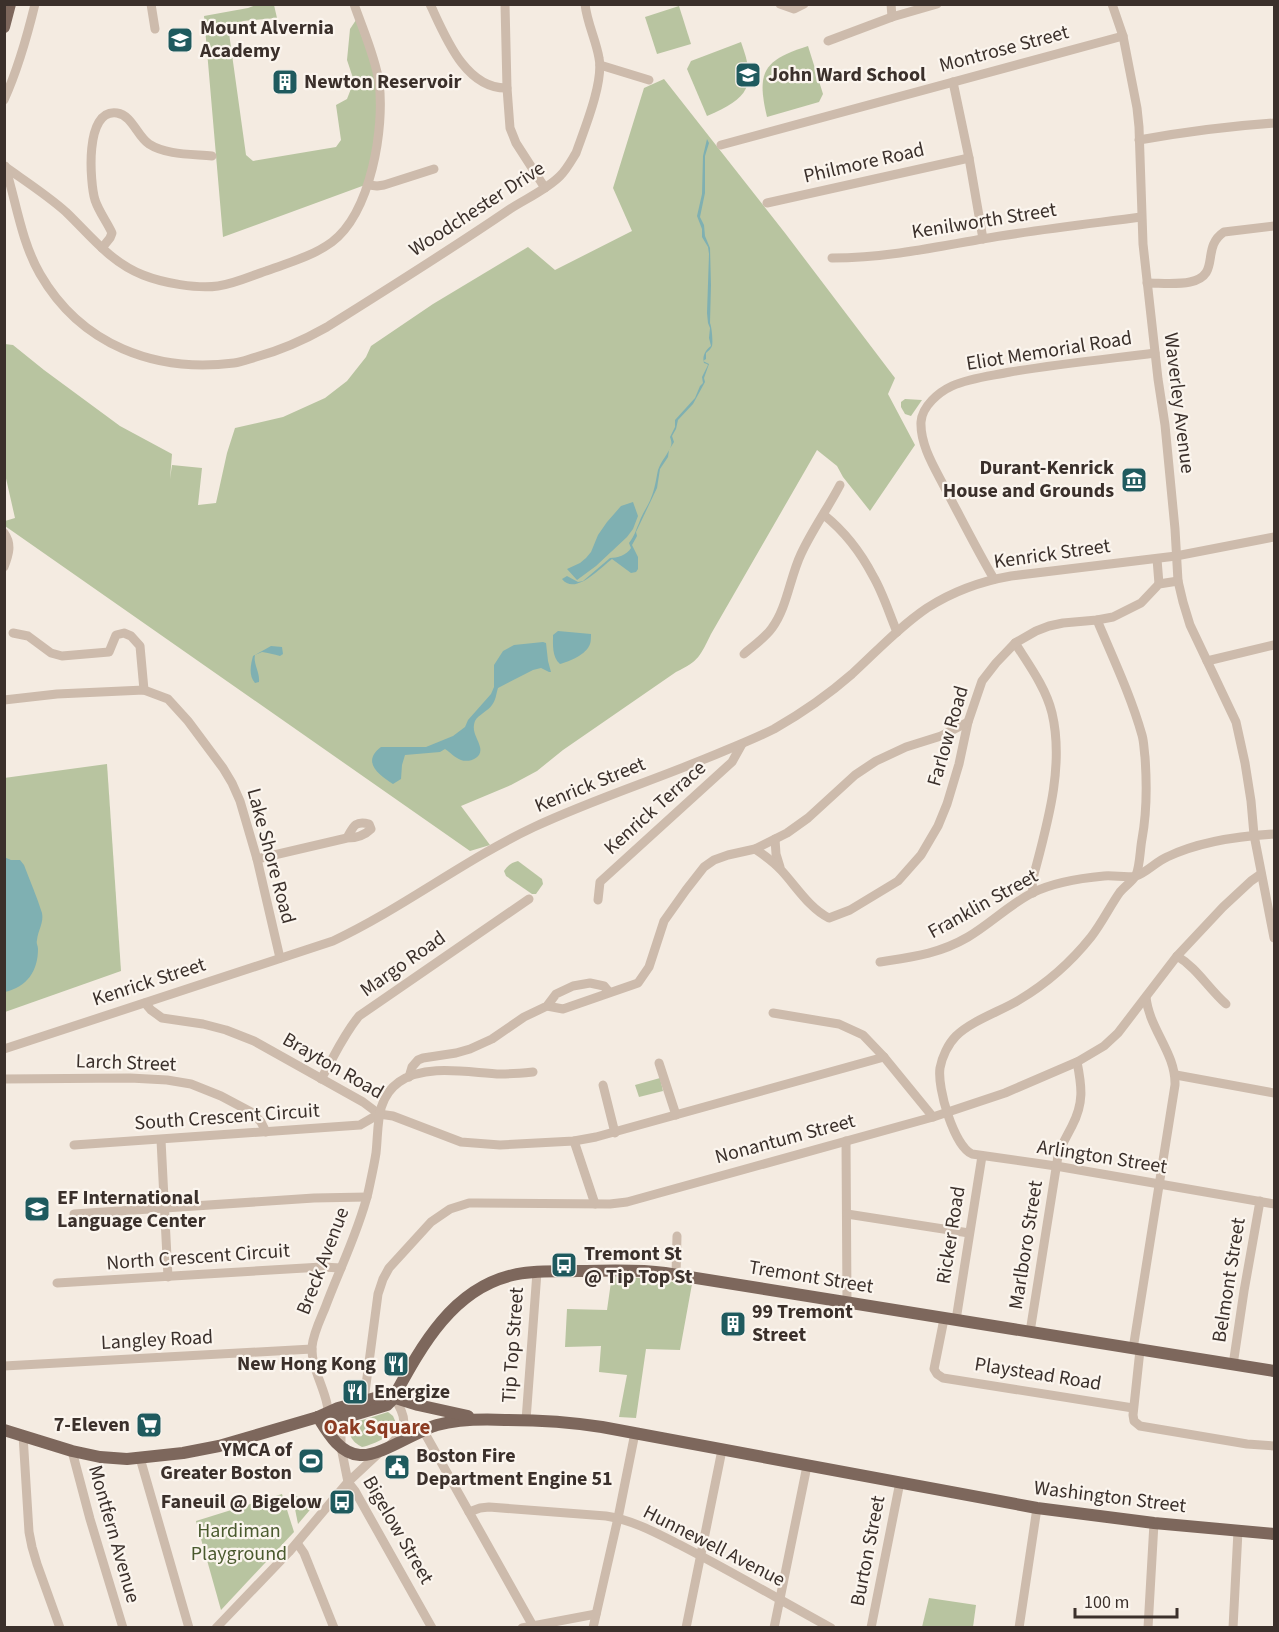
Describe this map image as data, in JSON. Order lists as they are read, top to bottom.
{
  "streets": {
    "main road": ["Tremont Street", "Washington Street"],
    "street": [
      "Montrose Street",
      "Philmore Road",
      "Woodchester Drive",
      "Kenilworth Street",
      "Eliot Memorial Road",
      "Waverley Avenue",
      "Kenrick Street",
      "Farlow Road",
      "Kenrick Terrace",
      "Lake Shore Road",
      "Franklin Street",
      "Margo Road",
      "Larch Street",
      "Brayton Road",
      "South Crescent Circuit",
      "Nonantum Street",
      "Arlington Street",
      "Ricker Road",
      "Marlboro Street",
      "North Crescent Circuit",
      "Breck Avenue",
      "Belmont Street",
      "Langley Road",
      "Tip Top Street",
      "Playstead Road",
      "Bigelow Street",
      "Montfern Avenue",
      "Hunnewell Avenue",
      "Burton Street"
    ]
  },
  "crossings": [
    ["Montrose Street", "Waverley Avenue"],
    ["Kenilworth Street", "Waverley Avenue"],
    ["Eliot Memorial Road", "Waverley Avenue"],
    ["Eliot Memorial Road", "Kenrick Street"],
    ["Waverley Avenue", "Kenrick Street"],
    ["Waverley Avenue", "Nonantum Street"],
    ["Kenrick Street", "Kenrick Terrace"],
    ["Kenrick Street", "Lake Shore Road"],
    ["Kenrick Street", "Brayton Road"],
    ["Franklin Street", "Arlington Street"],
    ["Margo Road", "Brayton Road"],
    ["Larch Street", "South Crescent Circuit"],
    ["Brayton Road", "South Crescent Circuit"],
    ["Brayton Road", "Breck Avenue"],
    ["South Crescent Circuit", "Breck Avenue"],
    ["Nonantum Street", "Arlington Street"],
    ["Nonantum Street", "Marlboro Street"],
    ["Arlington Street", "Ricker Road"],
    ["Arlington Street", "Marlboro Street"],
    ["Arlington Street", "Belmont Street"],
    ["Ricker Road", "Tremont Street"],
    ["Ricker Road", "Playstead Road"],
    ["Marlboro Street", "Tremont Street"],
    ["North Crescent Circuit", "Breck Avenue"],
    ["Breck Avenue", "Langley Road"],
    ["Tremont Street", "Belmont Street"],
    ["Tremont Street", "Tip Top Street"],
    ["Tremont Street", "Playstead Road"],
    ["Tip Top Street", "Washington Street"],
    ["Washington Street", "Burton Street"]
  ],
  "districts": ["Oak Square"],
  "parks": ["Hardiman Playground"],
  "places": {
    "school or university": ["Mount Alvernia Academy", "John Ward School", "EF International Language Center"],
    "building": ["Newton Reservoir", "99 Tremont Street"],
    "museum": ["Durant-Kenrick House and Grounds"],
    "bus stop": ["Tremont St @ Tip Top St", "Faneuil @ Bigelow"],
    "restaurant": ["New Hong Kong", "Energize"],
    "supermarket": ["7-Eleven"],
    "sports": ["YMCA of Greater Boston"],
    "public building": ["Boston Fire Department Engine 51"]
  },
  "scale_bar": "100 m"
}
